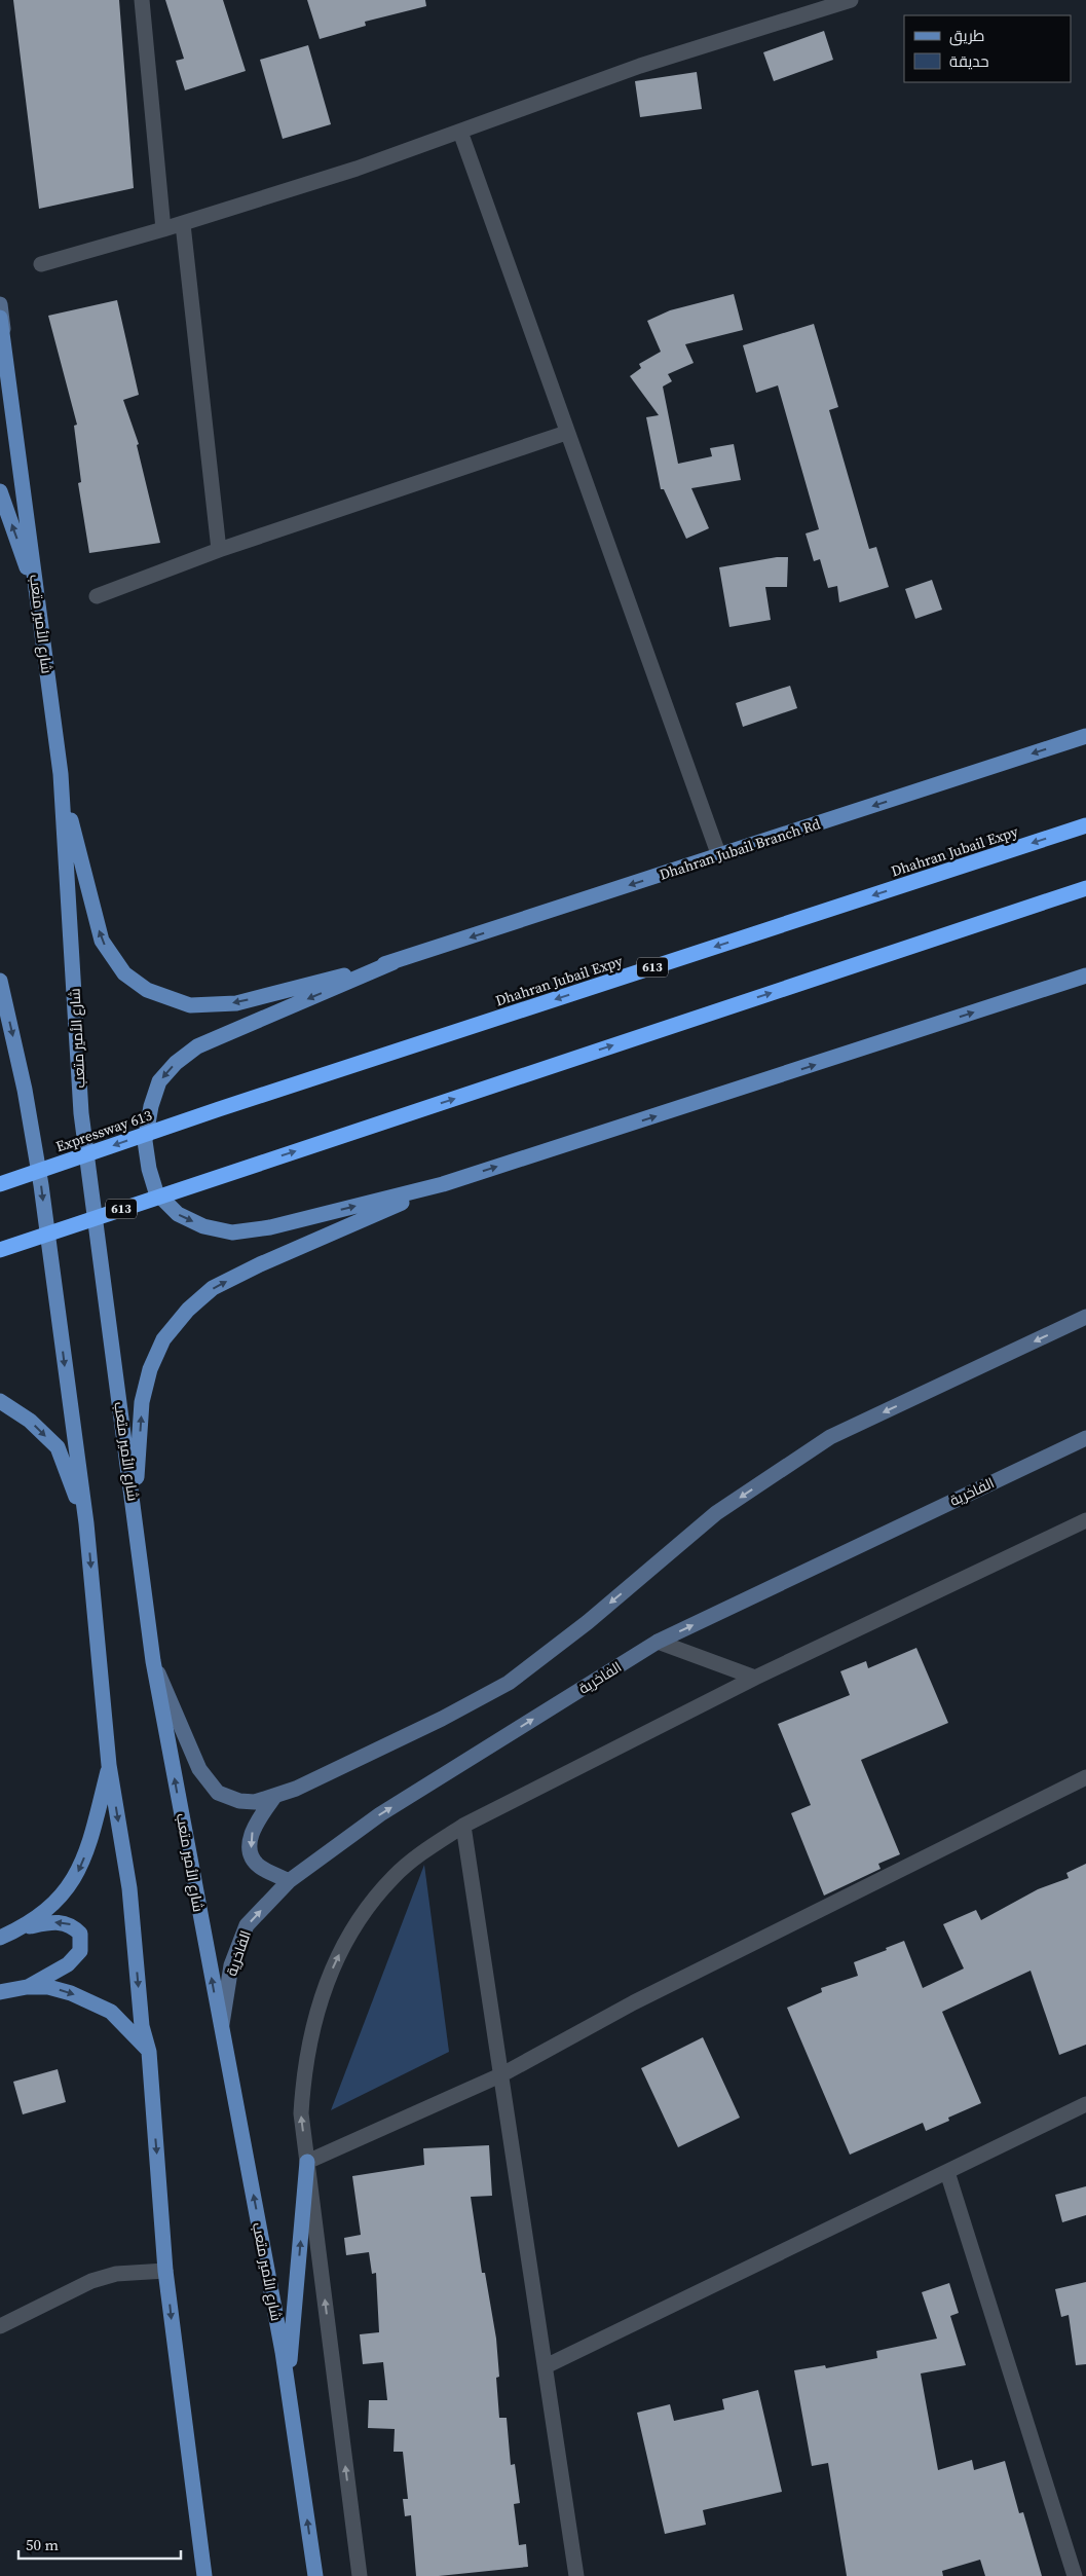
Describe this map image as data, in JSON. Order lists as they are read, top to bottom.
{
  "streets": {
    "highway": ["Dhahran Jubail Expy", "613", "Expressway 613"],
    "main road": ["شارع الأمير متعب", "Dhahran Jubail Branch Rd"],
    "street": ["الفاخرية"]
  },
  "crossings": [
    ["شارع الأمير متعب", "الفاخرية"],
    ["Dhahran Jubail Expy", "Expressway 613"]
  ],
  "one_way": ["Dhahran Jubail Branch Rd"],
  "legend": ["طريق", "حديقة"],
  "scale_bar": "50 m"
}
